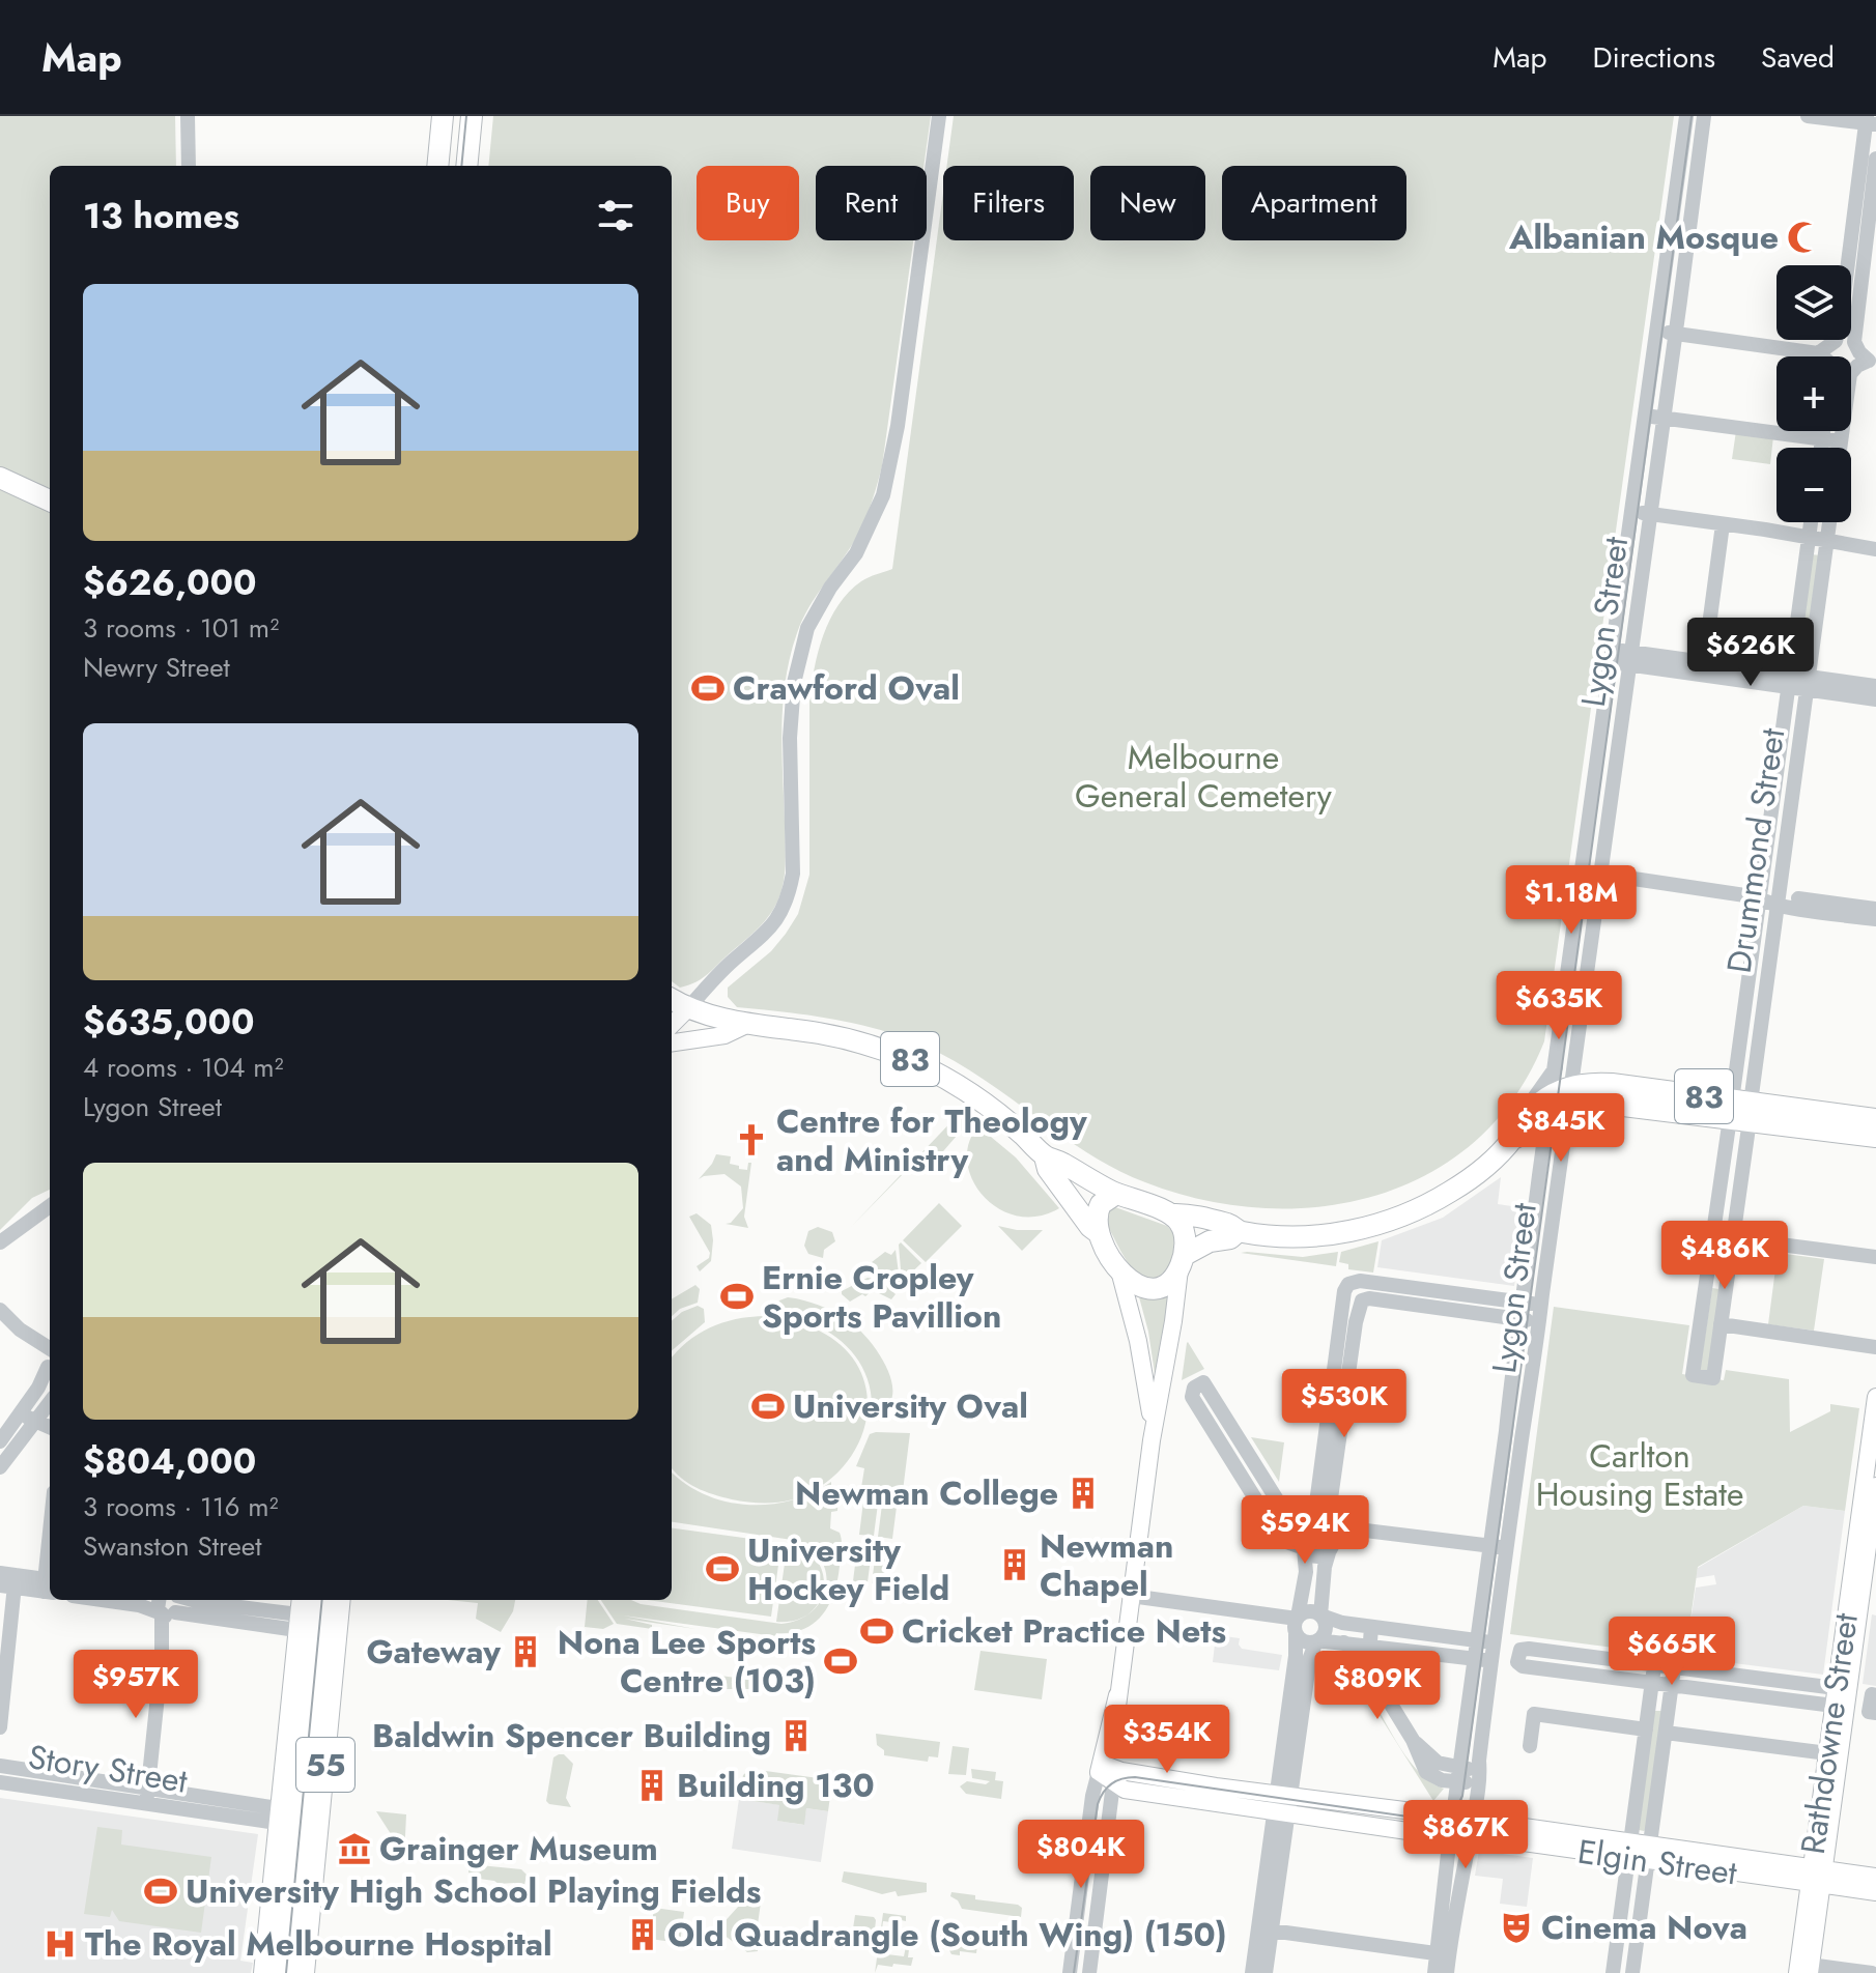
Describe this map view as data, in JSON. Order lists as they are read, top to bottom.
{
  "streets": {
    "highway": ["83"],
    "main road": ["Rathdowne Street", "55", "Elgin Street"],
    "street": ["Lygon Street", "Drummond Street", "Story Street"]
  },
  "crossings": [
    ["Lygon Street", "83"],
    ["Lygon Street", "Elgin Street"],
    ["Drummond Street", "83"],
    ["Rathdowne Street", "Elgin Street"],
    ["55", "Story Street"]
  ],
  "parks": ["Melbourne General Cemetery", "Carlton Housing Estate"],
  "places": {
    "mosque": ["Albanian Mosque"],
    "sports": [
      "Crawford Oval",
      "Ernie Cropley Sports Pavillion",
      "University Oval",
      "University Hockey Field",
      "Cricket Practice Nets",
      "Nona Lee Sports Centre (103)",
      "University High School Playing Fields"
    ],
    "church": ["Centre for Theology and Ministry"],
    "building": [
      "Newman College",
      "Newman Chapel",
      "Gateway",
      "Baldwin Spencer Building",
      "Building 130",
      "Old Quadrangle (South Wing) (150)"
    ],
    "museum": ["Grainger Museum"],
    "theatre": ["Cinema Nova"],
    "hospital": ["The Royal Melbourne Hospital"]
  },
  "page": {
    "header": "Map",
    "nav": ["Map", "Directions", "Saved"],
    "chip": [
      "Buy",
      "Rent",
      "Filters",
      "New",
      "Apartment"
    ],
    "heading": "13 homes",
    "map_buttons": ["+", "−"],
    "list": [
      {
        "name": "$626,000",
        "note": "3 rooms · 101 m² · Newry Street"
      },
      {
        "name": "$635,000",
        "note": "4 rooms · 104 m² · Lygon Street"
      },
      {
        "name": "$804,000",
        "note": "3 rooms · 116 m² · Swanston Street"
      }
    ],
    "price": [
      "$626K",
      "$1.18M",
      "$635K",
      "$845K",
      "$486K",
      "$530K",
      "$594K",
      "$665K",
      "$957K",
      "$809K",
      "$354K",
      "$867K",
      "$804K"
    ]
  }
}
